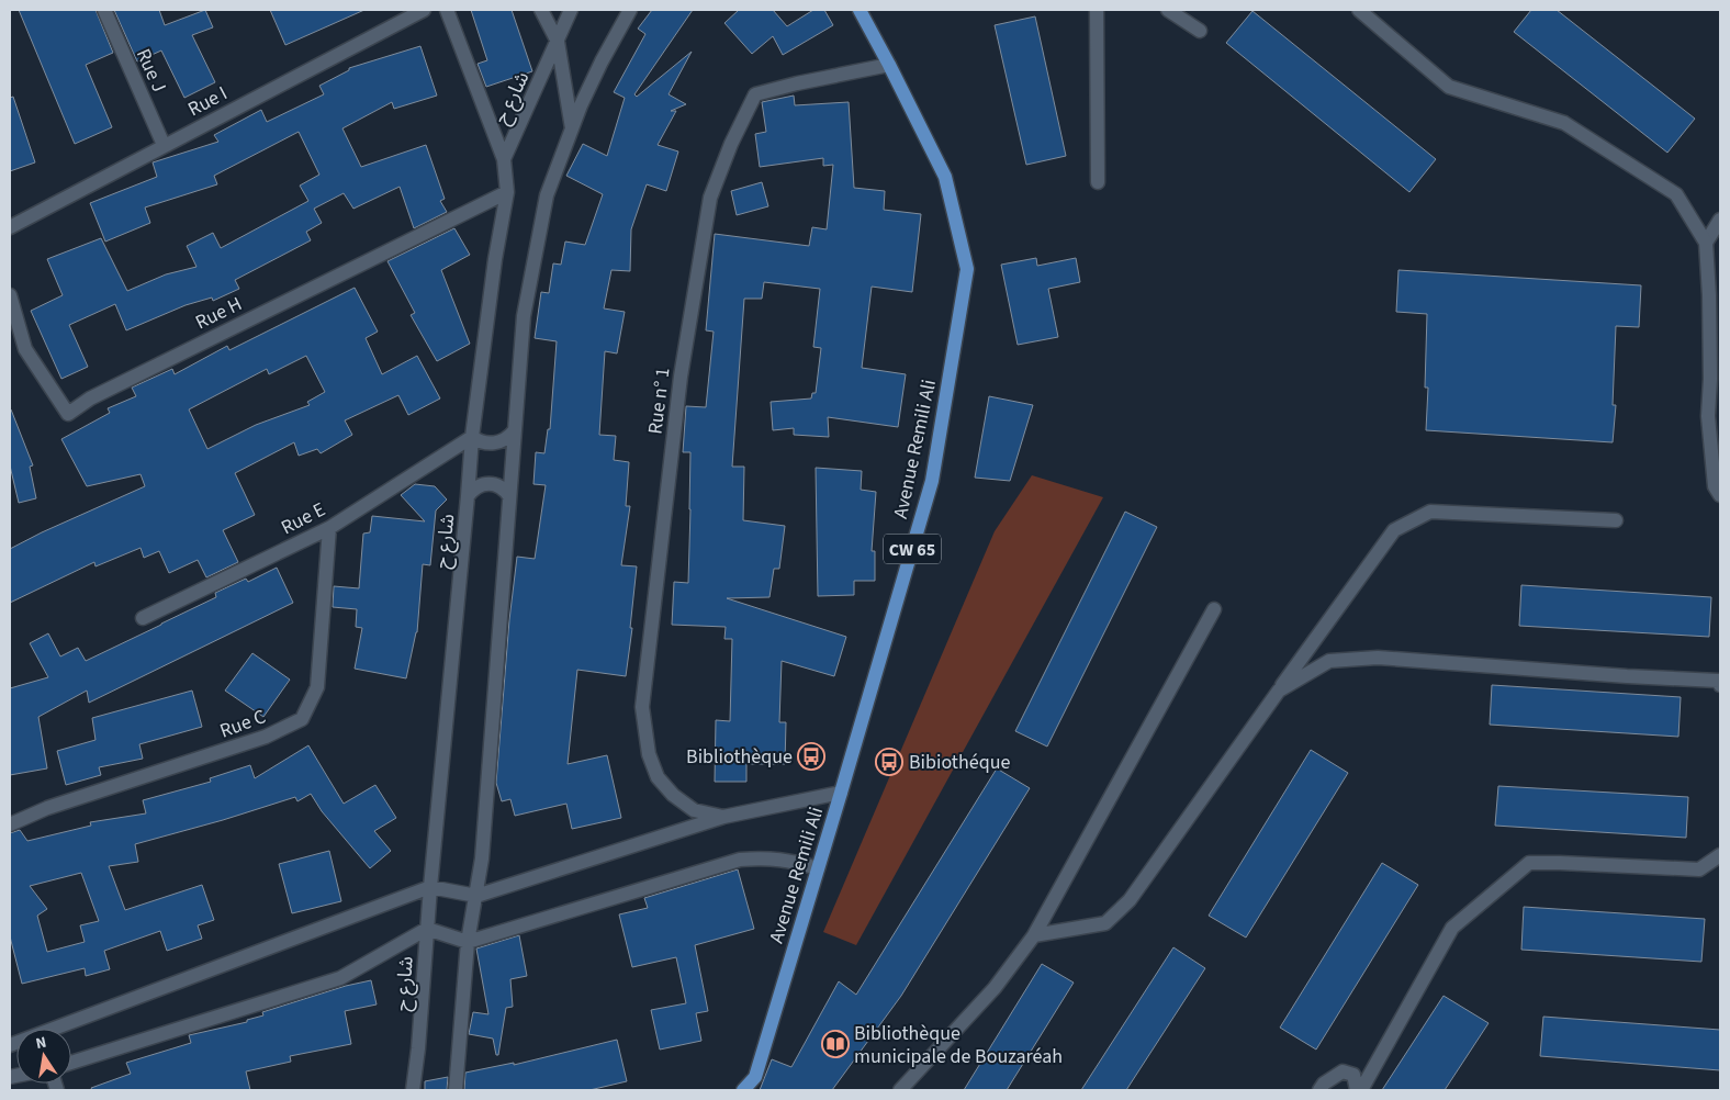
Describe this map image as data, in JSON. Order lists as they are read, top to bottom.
{
  "streets": {
    "main road": ["Avenue Remili Ali", "CW 65"],
    "street": [
      "Rue J",
      "شارع ح",
      "Rue I",
      "Rue H",
      "Rue n° 1",
      "Rue E",
      "Rue C"
    ]
  },
  "crossings": [
    ["Rue J", "Rue I"],
    ["شارع ح", "Rue H"],
    ["شارع ح", "Rue E"],
    ["Rue n° 1", "Avenue Remili Ali"],
    ["Rue E", "Rue C"]
  ],
  "places": {
    "bus stop": ["Bibliothèque", "Bibiothéque"],
    "library": ["Bibliothèque municipale de Bouzaréah"]
  },
  "north": "top"
}
